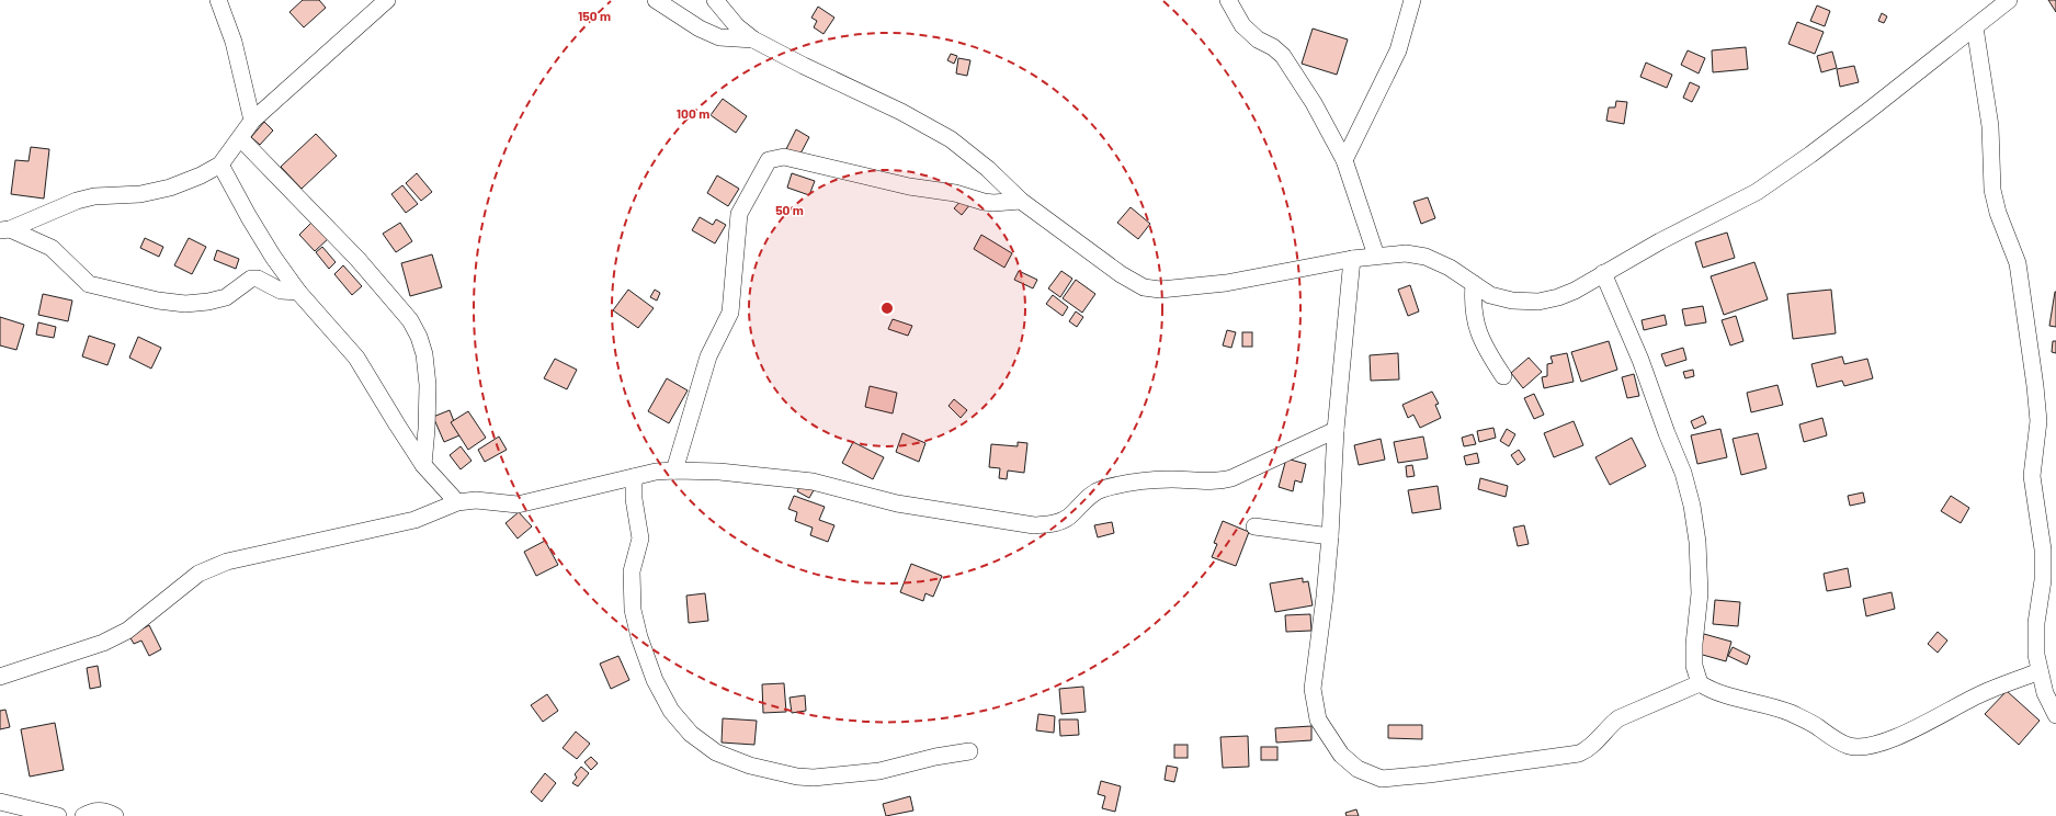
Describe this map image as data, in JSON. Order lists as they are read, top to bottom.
{
  "rings": ["150 m", "100 m", "50 m"]
}
